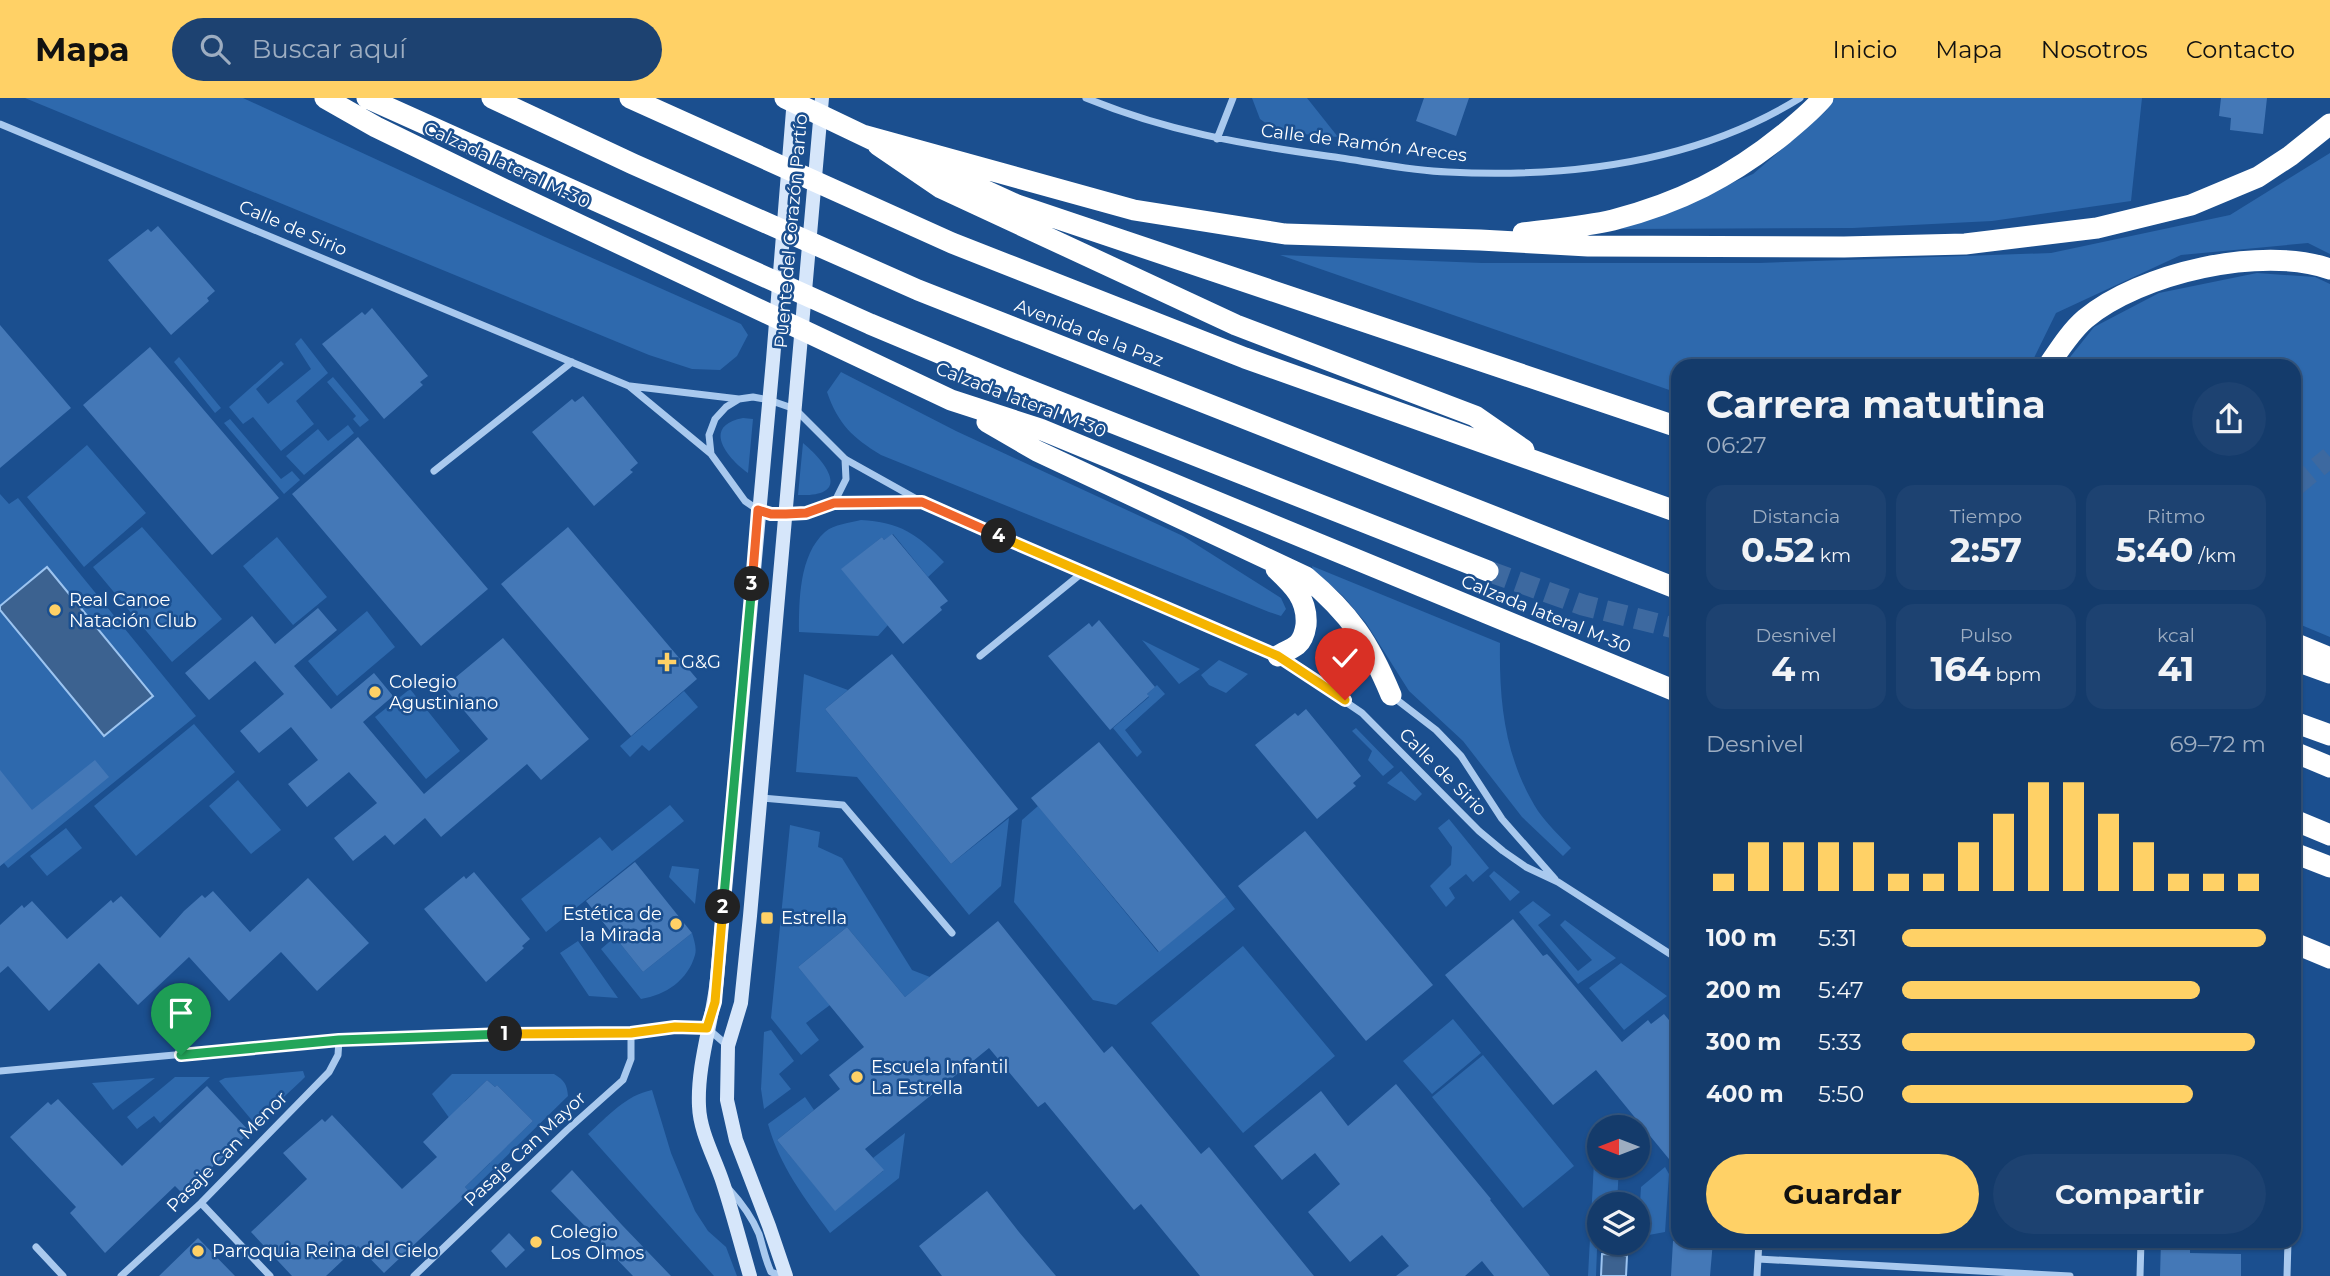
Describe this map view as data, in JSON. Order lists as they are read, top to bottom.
{
  "streets": {
    "highway": ["Calzada lateral M-30", "Avenida de la Paz"],
    "main road": ["Puente del Corazón Partío"],
    "street": [
      "Calle de Ramón Areces",
      "Calle de Sirio",
      "Pasaje Can Mayor",
      "Pasaje Can Menor"
    ]
  },
  "crossings": [
    ["Calle de Sirio", "Puente del Corazón Partío"]
  ],
  "places": {
    "other": [
      "Real Canoe Natación Club",
      "Colegio Agustiniano",
      "Estética de la Mirada",
      "Escuela Infantil La Estrella",
      "Colegio Los Olmos",
      "Parroquia Reina del Cielo"
    ],
    "health": ["G&G"],
    "transit": ["Estrella"]
  },
  "north": "left",
  "page": {
    "header": "Mapa",
    "search": "Buscar aquí",
    "nav": [
      "Inicio",
      "Mapa",
      "Nosotros",
      "Contacto"
    ],
    "heading": ["Carrera matutina", "06:27"],
    "stats": [
      ["Distancia", "0.52 km"],
      ["Tiempo", "2:57"],
      ["Ritmo", "5:40 /km"],
      ["Desnivel", "4 m"],
      ["Pulso", "164 bpm"],
      ["kcal", "41"]
    ],
    "pins": [
      "4",
      "3",
      "2",
      "1"
    ],
    "chart": ["Desnivel", "69–72 m"],
    "list": [
      {
        "name": "100 m",
        "note": "5:31"
      },
      {
        "name": "200 m",
        "note": "5:47"
      },
      {
        "name": "300 m",
        "note": "5:33"
      },
      {
        "name": "400 m",
        "note": "5:50"
      }
    ],
    "buttons": ["Guardar", "Compartir"]
  }
}
